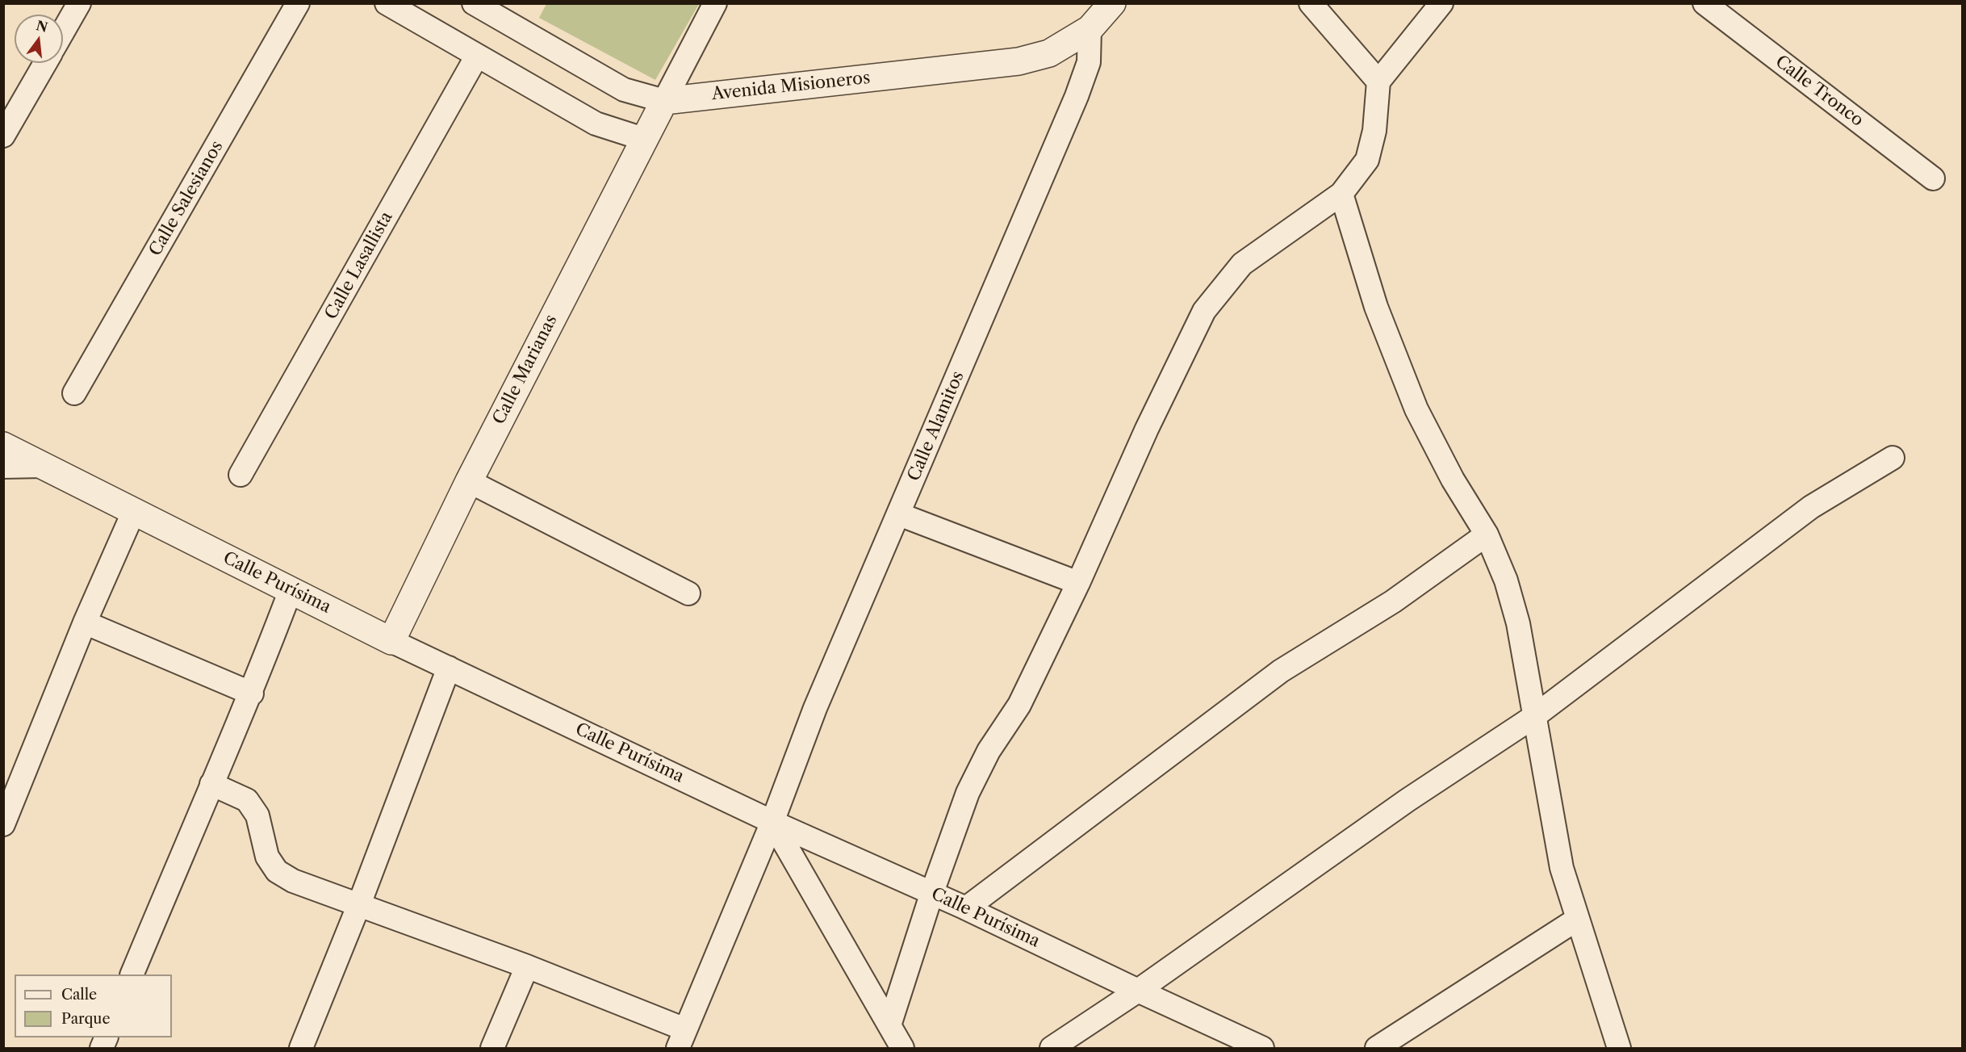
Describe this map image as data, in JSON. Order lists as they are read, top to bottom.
{
  "streets": {
    "street": [
      "Avenida Misioneros",
      "Calle Tronco",
      "Calle Salesianos",
      "Calle Lasallista",
      "Calle Marianas",
      "Calle Alamitos",
      "Calle Purísima"
    ]
  },
  "crossings": [
    ["Avenida Misioneros", "Calle Marianas"],
    ["Avenida Misioneros", "Calle Alamitos"],
    ["Calle Marianas", "Calle Purísima"],
    ["Calle Alamitos", "Calle Purísima"]
  ],
  "legend": ["Calle", "Parque"],
  "north": "top"
}
